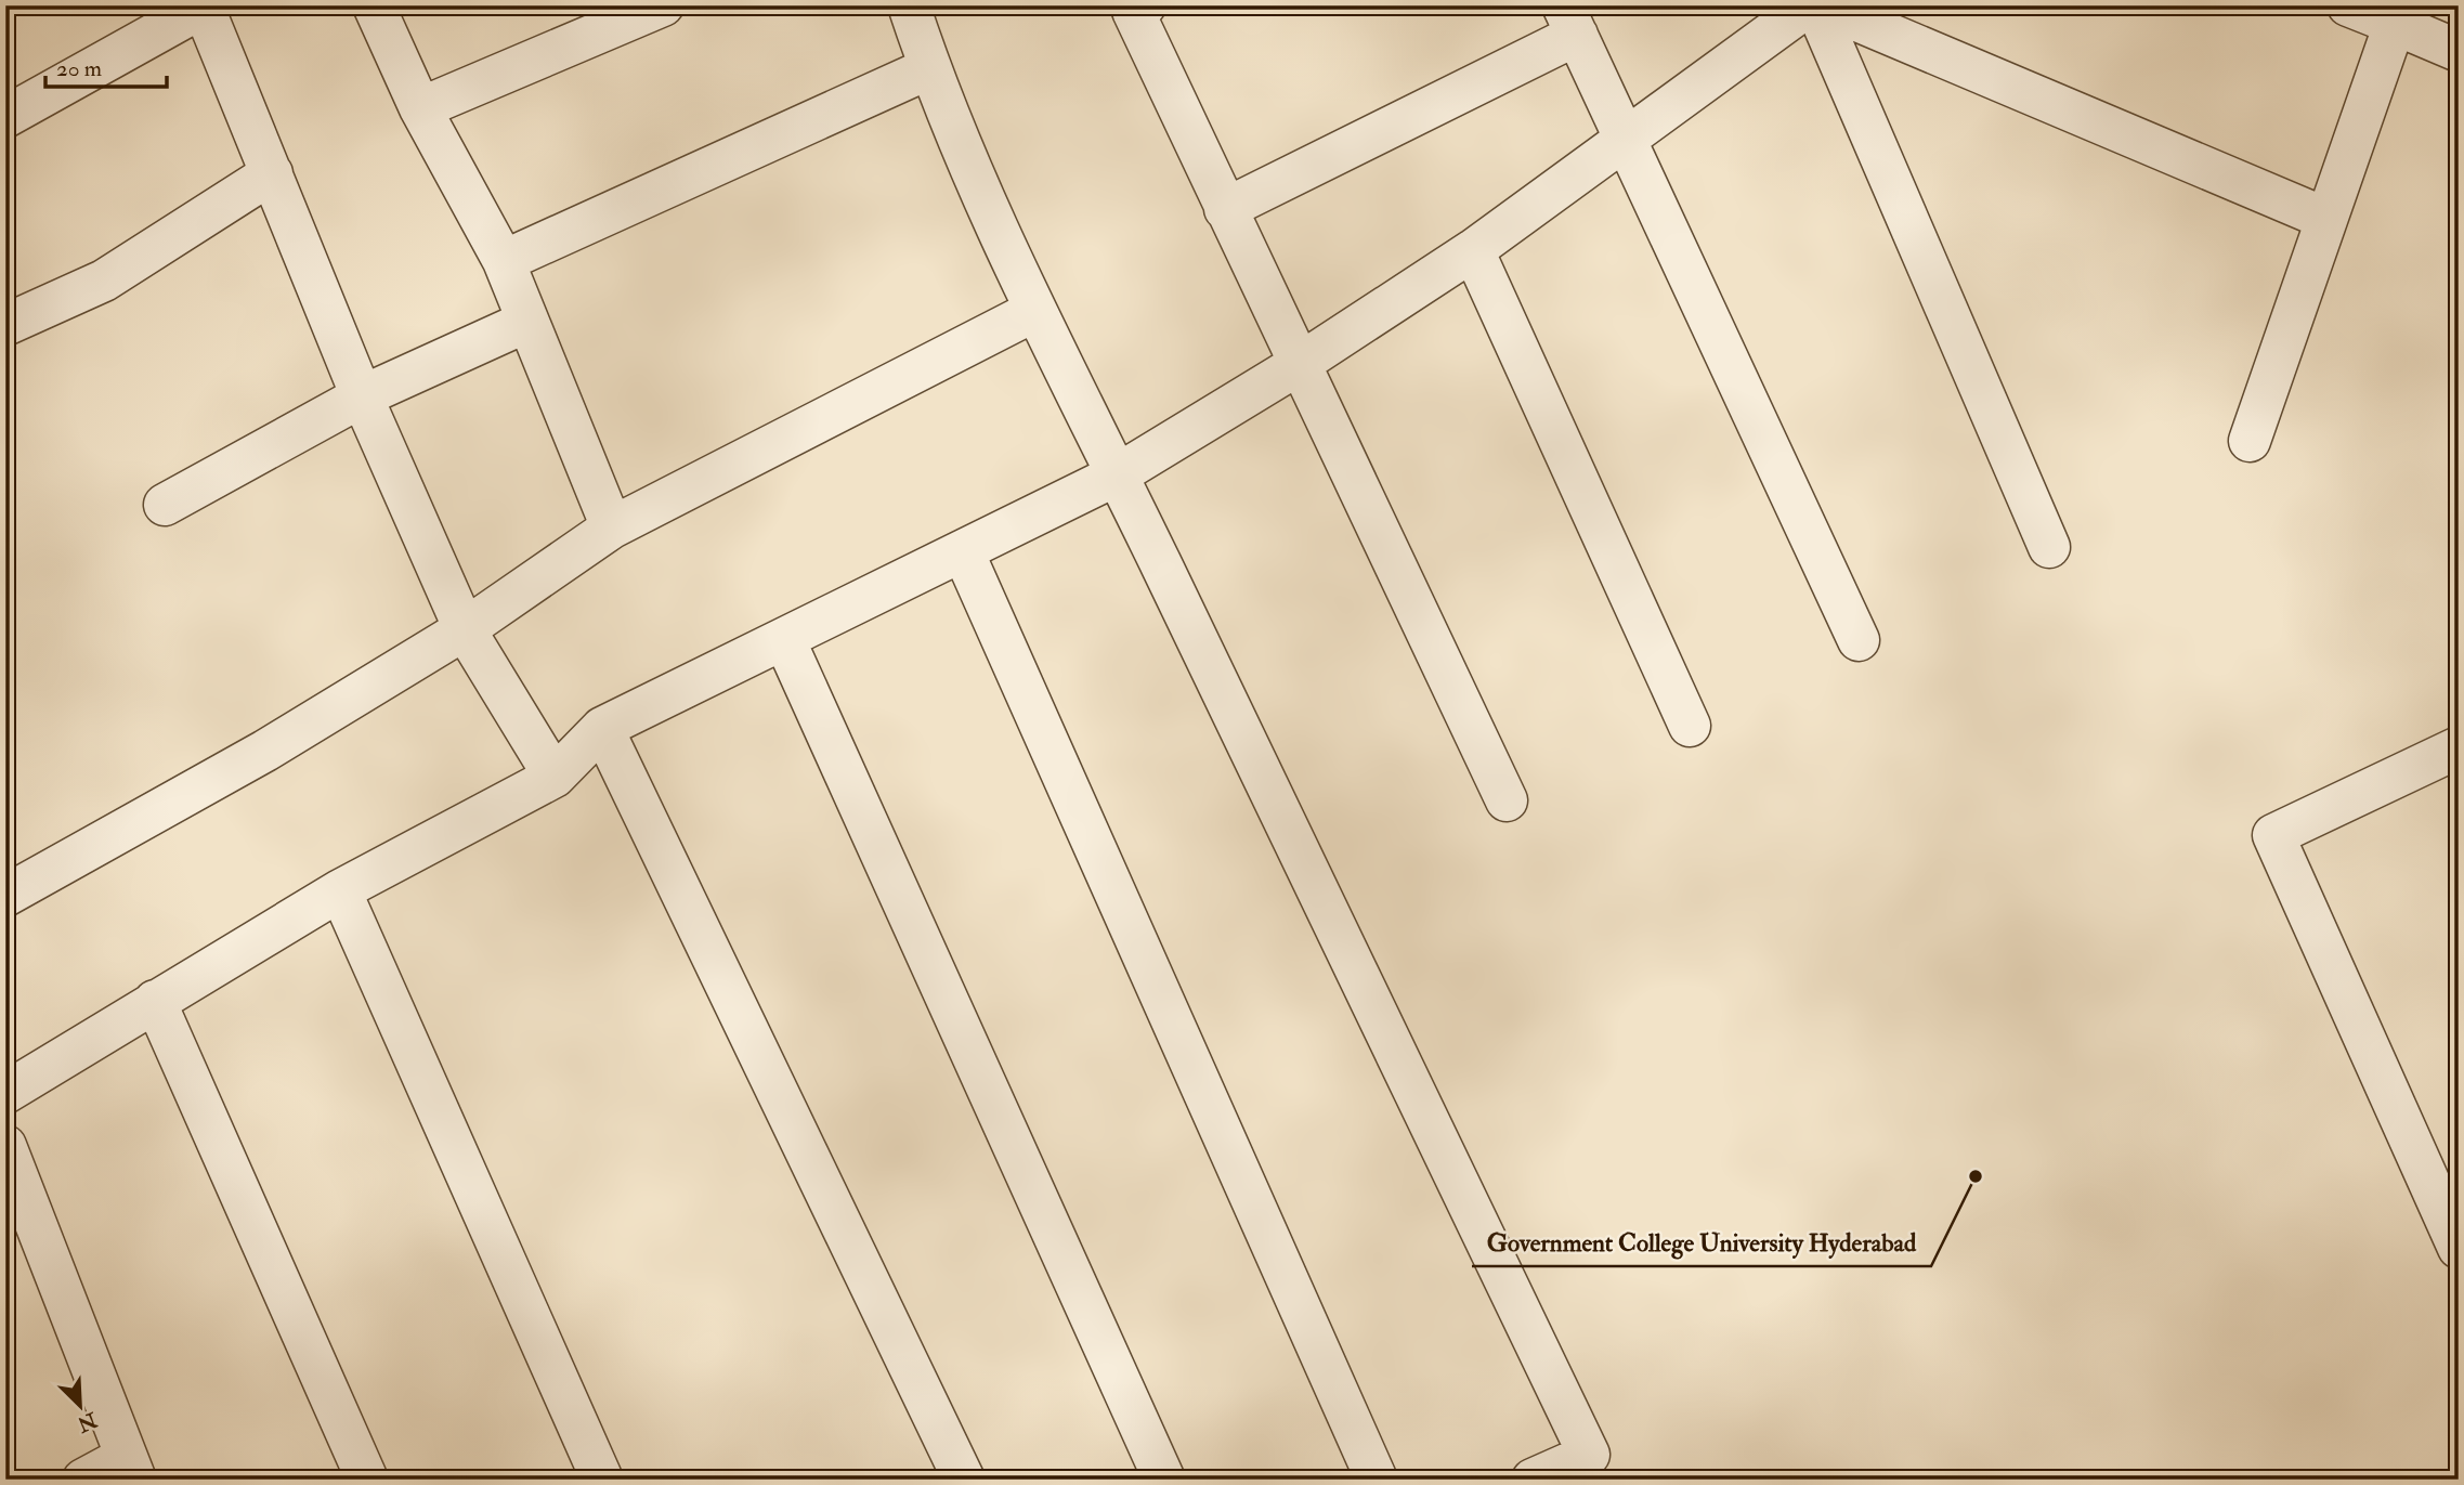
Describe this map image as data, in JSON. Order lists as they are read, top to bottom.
{
  "places": ["Government College University Hyderabad"],
  "scale_bar": "20 m",
  "north": "bottom right"
}
